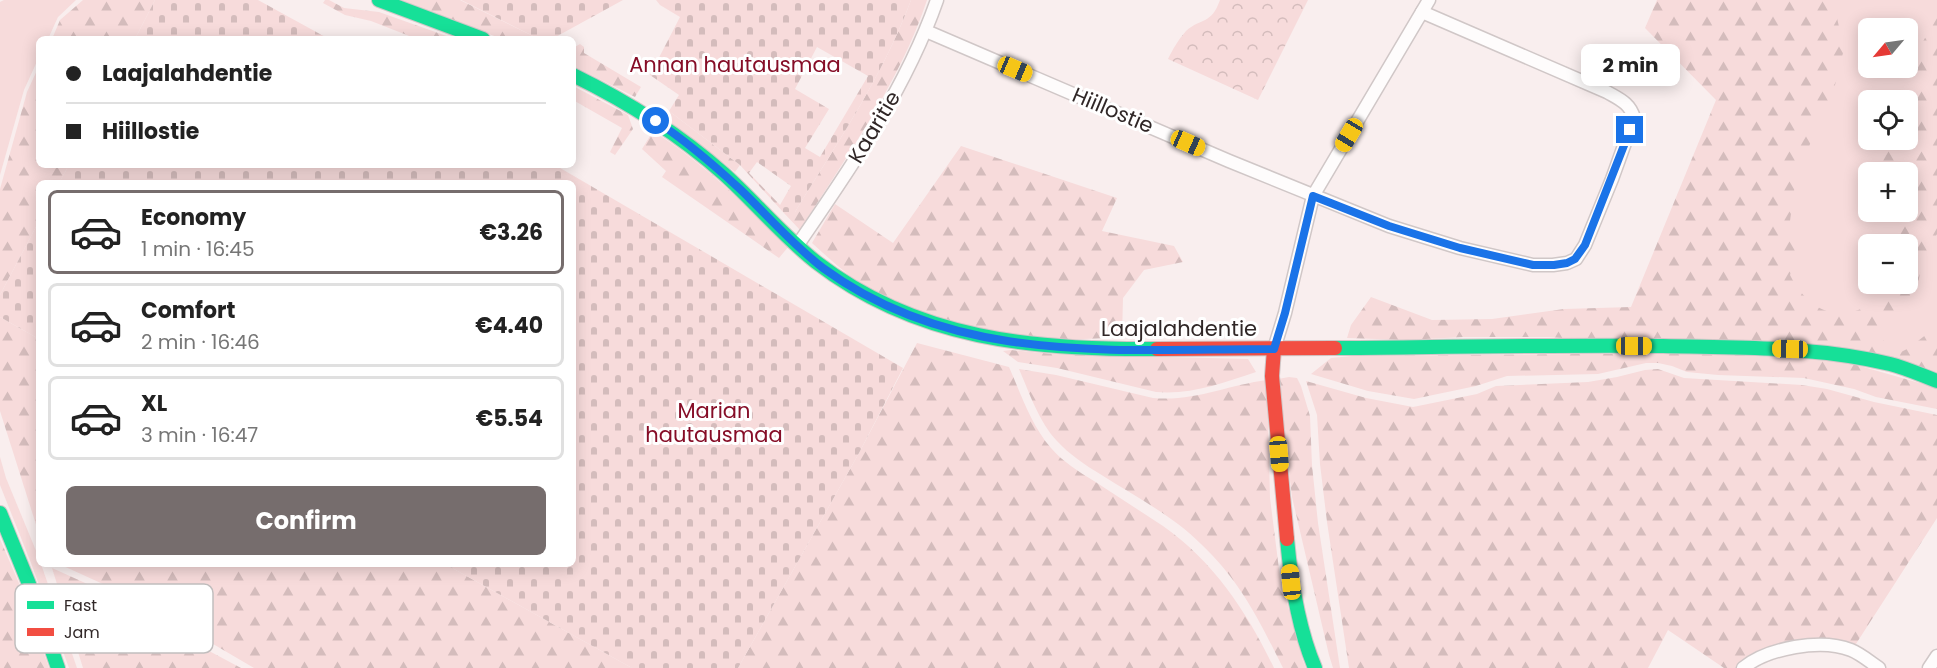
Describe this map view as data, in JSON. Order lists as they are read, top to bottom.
{
  "streets": {
    "street": ["Hiillostie", "Kaaritie", "Laajalahdentie"]
  },
  "crossings": [
    ["Hiillostie", "Kaaritie"],
    ["Kaaritie", "Laajalahdentie"]
  ],
  "parks": ["Annan hautausmaa", "Marian hautausmaa"],
  "legend": ["Fast", "Jam"],
  "north": "bottom left",
  "page": {
    "map_buttons": ["+", "−"],
    "banner": ["Laajalahdentie", "Hiillostie"],
    "bubble": "2 min",
    "list": [
      {
        "name": "Economy",
        "note": "1 min · 16:45",
        "value": "€3.26"
      },
      {
        "name": "Comfort",
        "note": "2 min · 16:46",
        "value": "€4.40"
      },
      {
        "name": "XL",
        "note": "3 min · 16:47",
        "value": "€5.54"
      }
    ],
    "buttons": "Confirm"
  }
}
